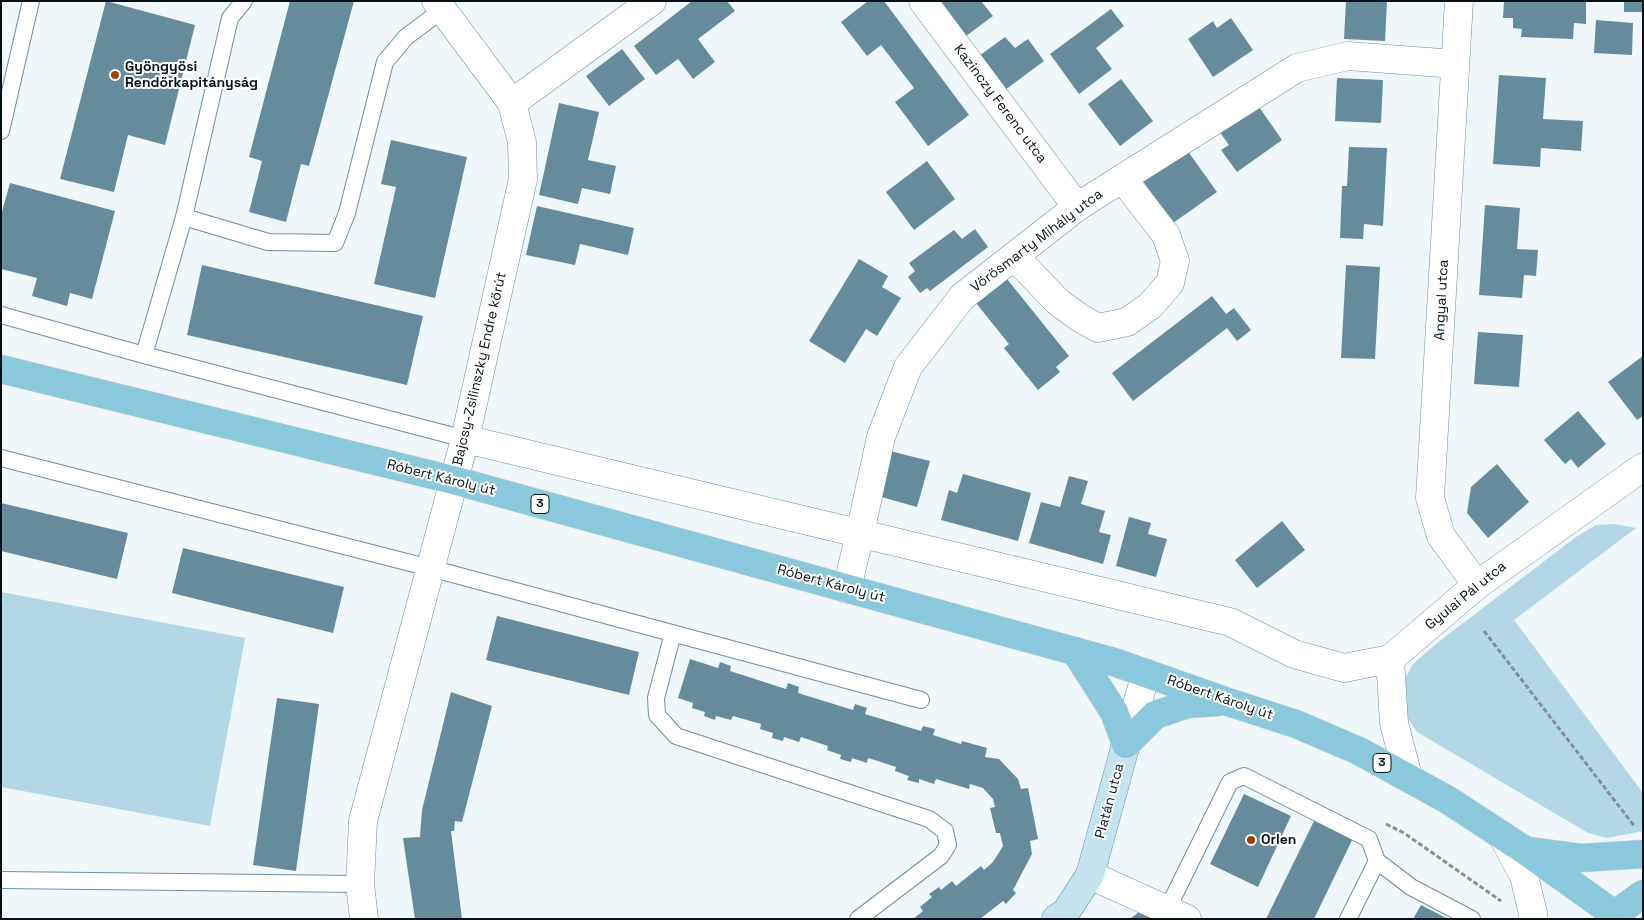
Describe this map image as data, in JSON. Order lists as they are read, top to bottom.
{
  "streets": {
    "main road": ["Róbert Károly út", "3"],
    "street": [
      "Kazinczy Ferenc utca",
      "Vörösmarty Mihály utca",
      "Angyal utca",
      "Bajcsy-Zsilinszky Endre körút",
      "Gyulai Pál utca",
      "Platán utca"
    ]
  },
  "crossings": [
    ["Kazinczy Ferenc utca", "Vörösmarty Mihály utca"],
    ["Vörösmarty Mihály utca", "Angyal utca"],
    ["Vörösmarty Mihály utca", "Róbert Károly út"],
    ["Angyal utca", "Gyulai Pál utca"],
    ["Bajcsy-Zsilinszky Endre körút", "Róbert Károly út"],
    ["Róbert Károly út", "Platán utca"]
  ],
  "places": ["Gyöngyösi Rendőrkapitányság", "Orlen"]
}
